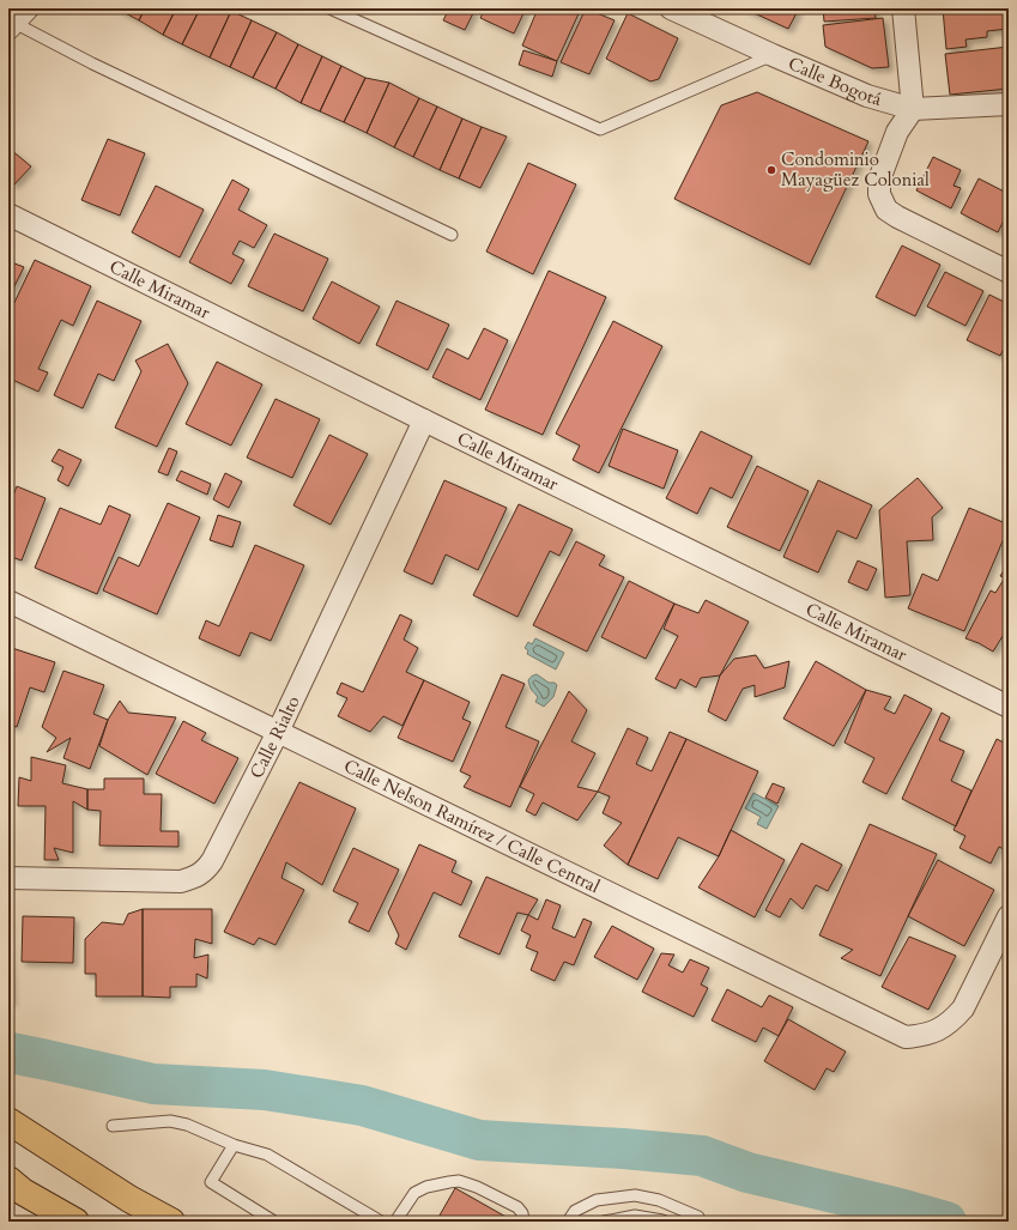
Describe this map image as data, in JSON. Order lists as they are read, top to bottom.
{
  "streets": {
    "street": [
      "Calle Bogotá",
      "Calle Miramar",
      "Calle Rialto",
      "Calle Nelson Ramírez / Calle Central"
    ]
  },
  "crossings": [
    ["Calle Miramar", "Calle Rialto"],
    ["Calle Rialto", "Calle Nelson Ramírez / Calle Central"]
  ],
  "places": ["Condominio Mayagüez Colonial"]
}
